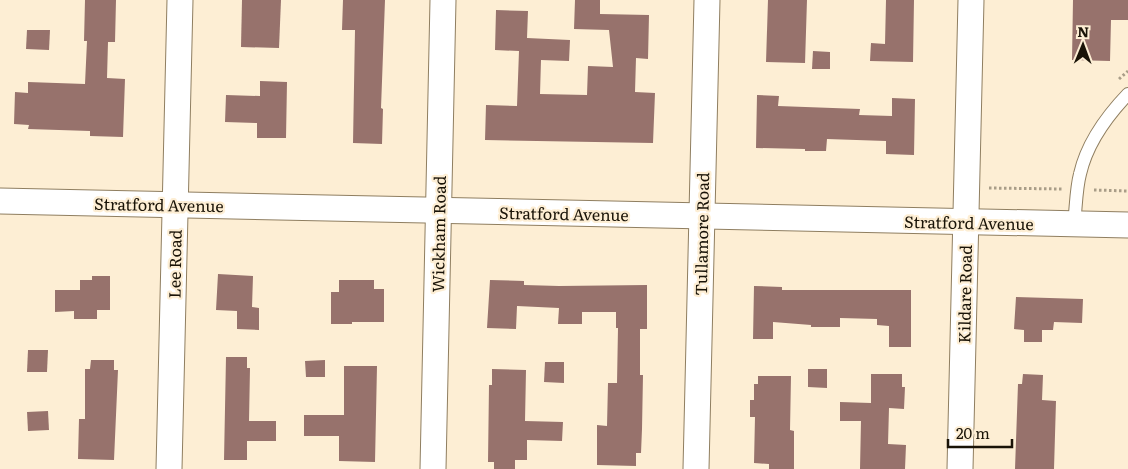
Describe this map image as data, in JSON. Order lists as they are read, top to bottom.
{
  "streets": {
    "street": [
      "Stratford Avenue",
      "Wickham Road",
      "Tullamore Road",
      "Lee Road",
      "Kildare Road"
    ]
  },
  "crossings": [
    ["Stratford Avenue", "Wickham Road"],
    ["Stratford Avenue", "Tullamore Road"],
    ["Stratford Avenue", "Lee Road"],
    ["Stratford Avenue", "Kildare Road"]
  ],
  "scale_bar": "20 m",
  "north": "top"
}
